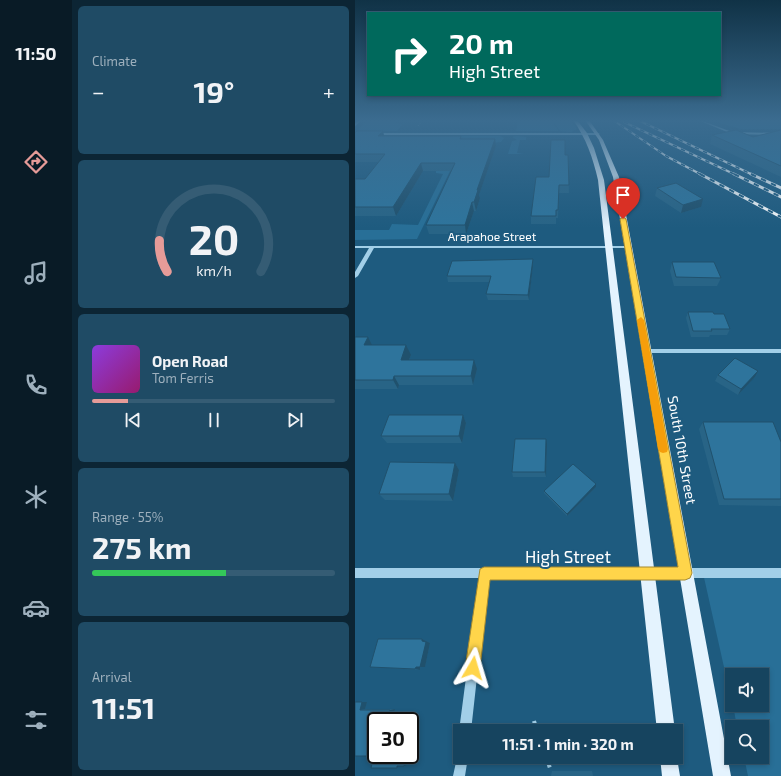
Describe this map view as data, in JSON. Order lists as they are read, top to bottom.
{
  "streets": {
    "main road": ["South 10th Street"],
    "street": ["Arapahoe Street", "High Street"]
  },
  "crossings": [
    ["Arapahoe Street", "South 10th Street"],
    ["South 10th Street", "High Street"]
  ],
  "page": {
    "tabs": "11:50",
    "tile": [
      "Climate",
      ["Range · 55%", "275 km"],
      ["Arrival", "11:51"]
    ],
    "turn": ["20 m", "High Street"],
    "heat": ["−", "19°", "+"],
    "song": ["Open Road", "Tom Ferris"],
    "limit": "30",
    "trip": "11:51 · 1 min · 320 m",
    "gauge": ["20", "km/h"]
  }
}
